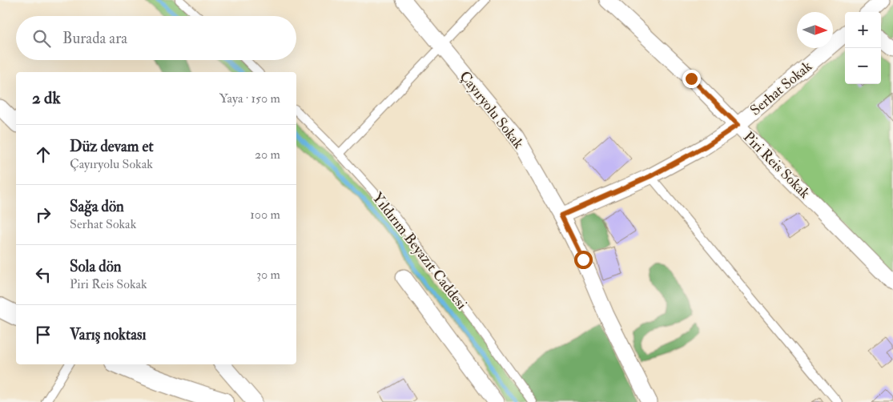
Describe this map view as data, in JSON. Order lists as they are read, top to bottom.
{
  "streets": {
    "street": [
      "Serhat Sokak",
      "Çayıryolu Sokak",
      "Piri Reis Sokak",
      "Yıldırım Beyazıt Caddesi"
    ]
  },
  "crossings": [
    ["Serhat Sokak", "Çayıryolu Sokak"],
    ["Serhat Sokak", "Piri Reis Sokak"]
  ],
  "north": "right",
  "page": {
    "map_buttons": ["+", "−"],
    "search": "Burada ara",
    "heading": ["2 dk", "Yaya · 150 m"],
    "list": [
      ["Düz devam et", "Çayıryolu Sokak", "20 m"],
      ["Sağa dön", "Serhat Sokak", "100 m"],
      ["Sola dön", "Piri Reis Sokak", "30 m"],
      "Varış noktası"
    ]
  }
}
